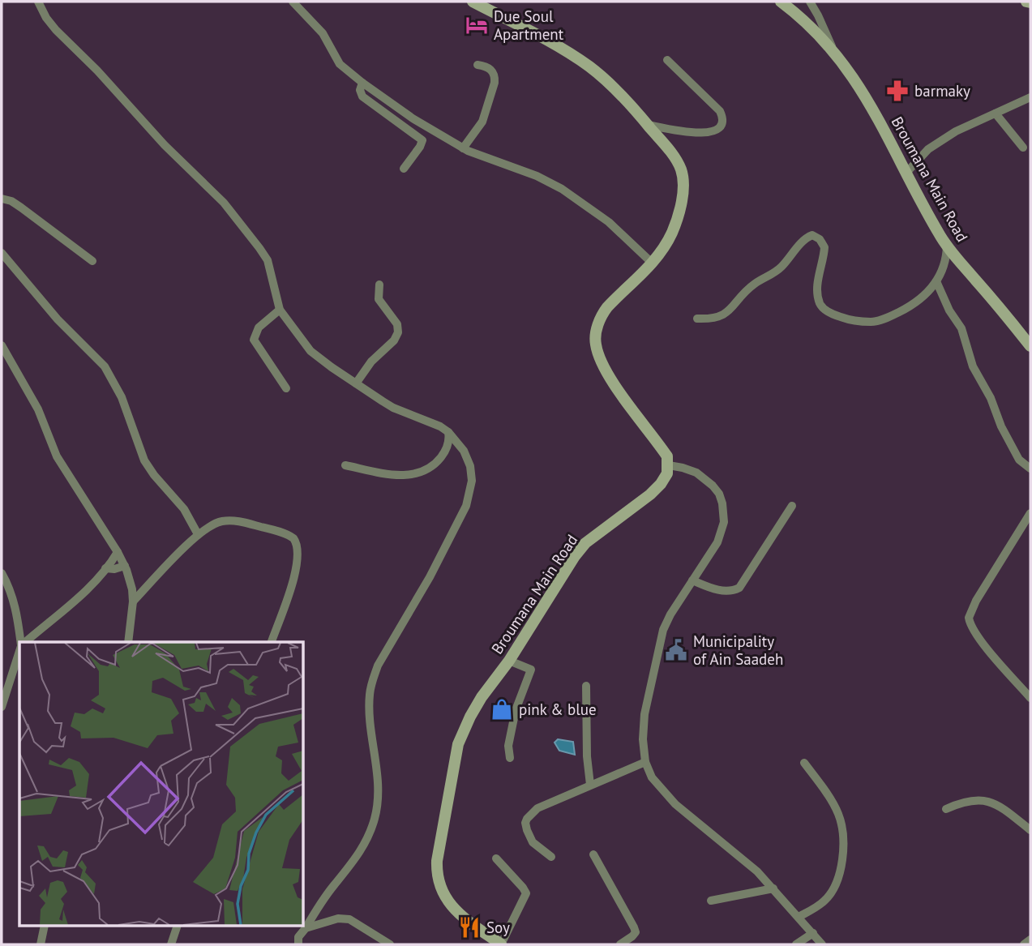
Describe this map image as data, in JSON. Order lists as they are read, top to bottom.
{
  "streets": {
    "main road": ["Broumana Main Road"]
  },
  "places": {
    "hotel": ["Due Soul Apartment"],
    "pharmacy": ["barmaky"],
    "public building": ["Municipality of Ain Saadeh"],
    "shop": ["pink & blue"],
    "restaurant": ["Soy"]
  }
}
